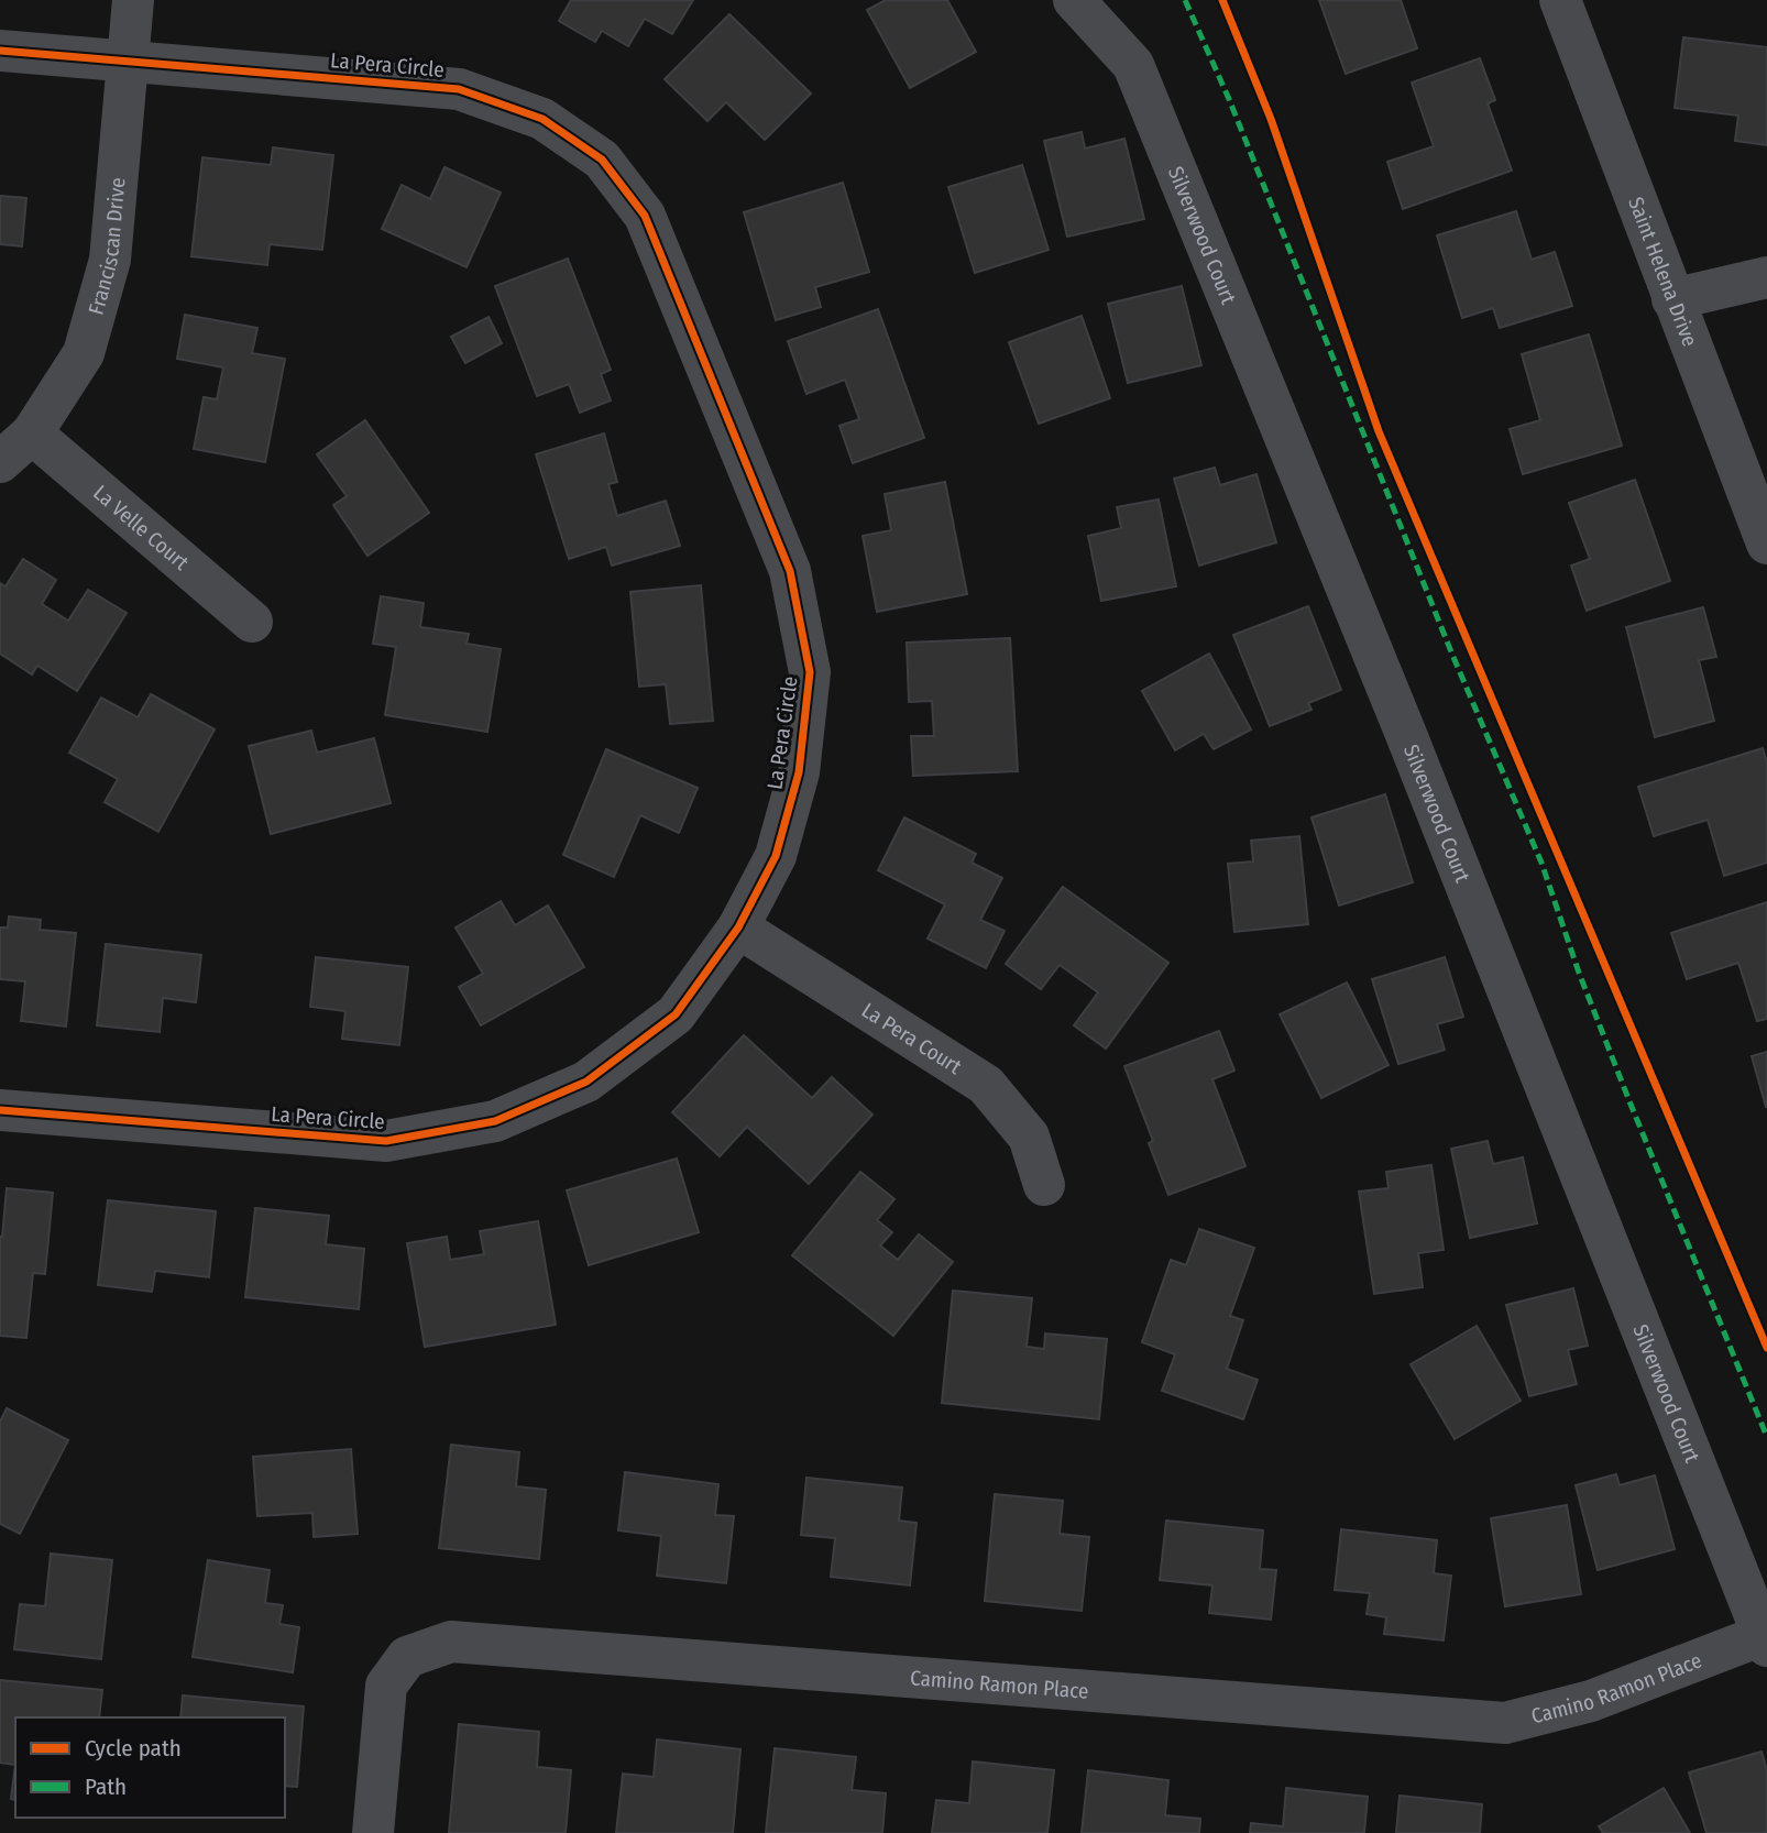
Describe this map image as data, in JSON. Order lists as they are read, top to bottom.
{
  "streets": {
    "street": [
      "La Pera Circle",
      "Silverwood Court",
      "Franciscan Drive",
      "Saint Helena Drive",
      "La Velle Court",
      "La Pera Court",
      "Camino Ramon Place"
    ]
  },
  "crossings": [
    ["La Pera Circle", "Franciscan Drive"],
    ["La Pera Circle", "La Pera Court"],
    ["Silverwood Court", "Camino Ramon Place"],
    ["Franciscan Drive", "La Velle Court"]
  ],
  "legend": ["Cycle path", "Path"]
}
